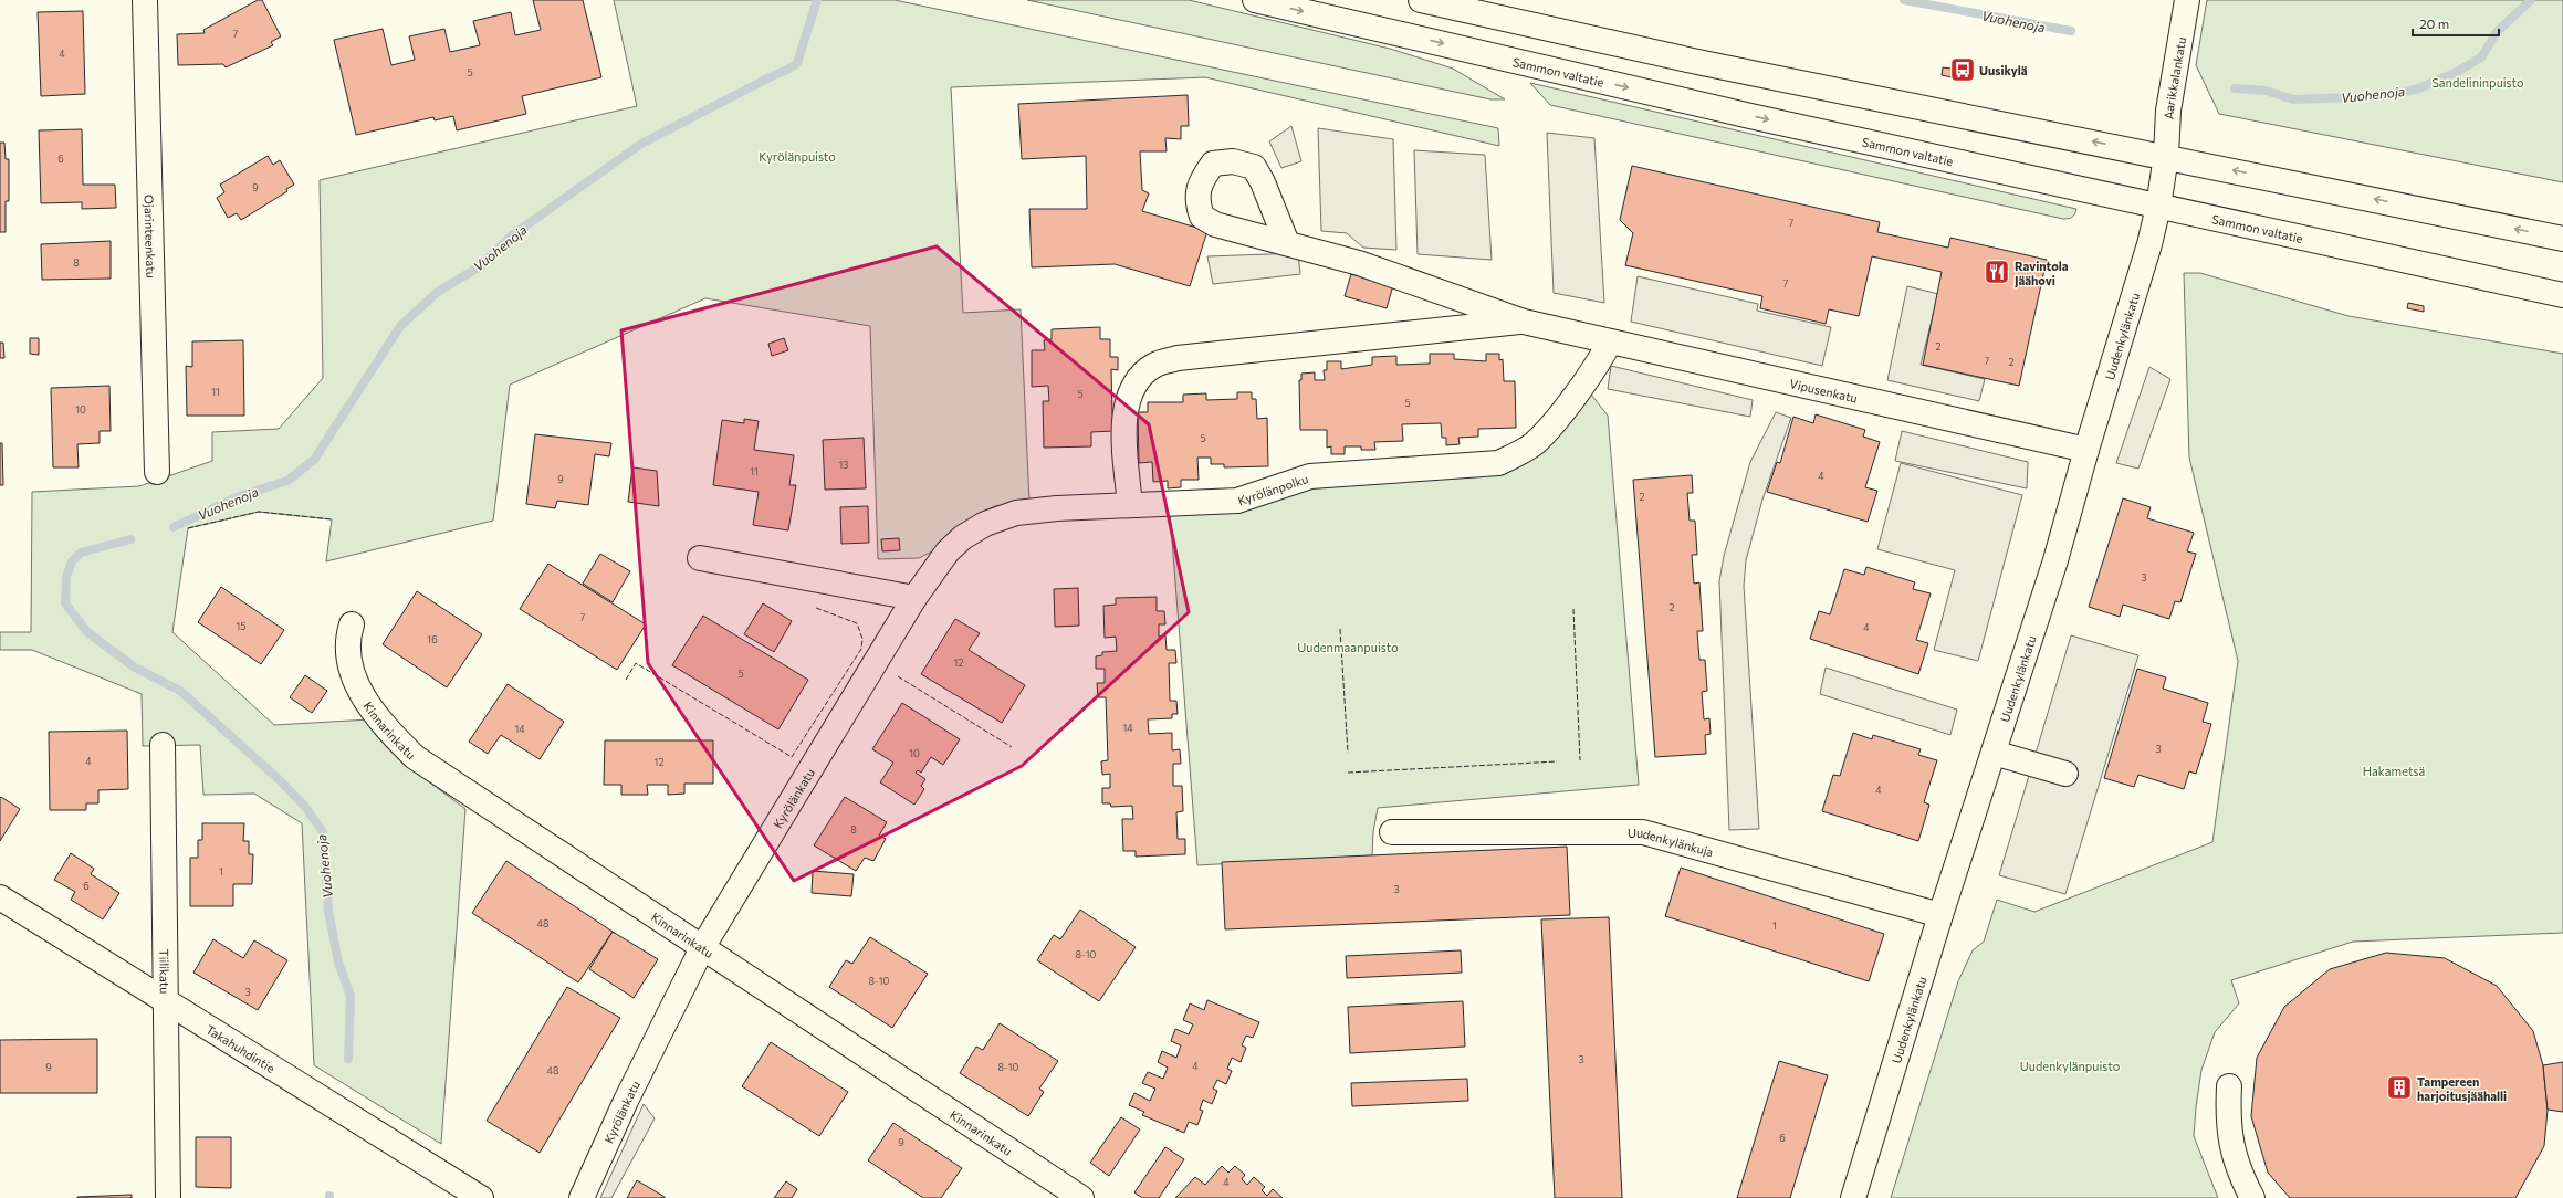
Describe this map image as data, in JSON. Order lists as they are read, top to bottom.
{
  "streets": {
    "street": [
      "Sammon valtatie",
      "Aarikkalankatu",
      "Ojarinteenkatu",
      "Uudenkylänkatu",
      "Vipusenkatu",
      "Kyrölänpolku",
      "Kinnarinkatu",
      "Kyrölänkatu",
      "Uudenkylänkuja",
      "Tiilikatu",
      "Takahuhdintie"
    ]
  },
  "crossings": [
    ["Sammon valtatie", "Uudenkylänkatu"],
    ["Aarikkalankatu", "Uudenkylänkatu"],
    ["Uudenkylänkatu", "Vipusenkatu"],
    ["Uudenkylänkatu", "Uudenkylänkuja"],
    ["Vipusenkatu", "Kyrölänpolku"],
    ["Kyrölänpolku", "Kyrölänkatu"],
    ["Kinnarinkatu", "Kyrölänkatu"],
    ["Tiilikatu", "Takahuhdintie"]
  ],
  "water": ["Vuohenoja"],
  "parks": [
    "Sandelininpuisto",
    "Kyrölänpuisto",
    "Uudenmaanpuisto",
    "Hakametsä",
    "Uudenkylänpuisto"
  ],
  "places": {
    "bus stop": ["Uusikylä"],
    "restaurant": ["Ravintola Jäähovi"],
    "building": ["Tampereen harjoitusjäähalli"]
  },
  "house_numbers": [
    "7",
    "4",
    "5",
    "6",
    "9",
    "7",
    "8",
    "7",
    "2",
    "7",
    "2",
    "11",
    "5",
    "5",
    "10",
    "5",
    "13",
    "11",
    "4",
    "9",
    "2",
    "3",
    "2",
    "7",
    "15",
    "4",
    "16",
    "12",
    "5",
    "14",
    "14",
    "3",
    "10",
    "4",
    "12",
    "4",
    "8",
    "1",
    "6",
    "3",
    "48",
    "1",
    "8-10",
    "8-10",
    "3",
    "3",
    "4",
    "9",
    "8-10",
    "48",
    "6",
    "9",
    "4"
  ],
  "scale_bar": "20 m"
}
